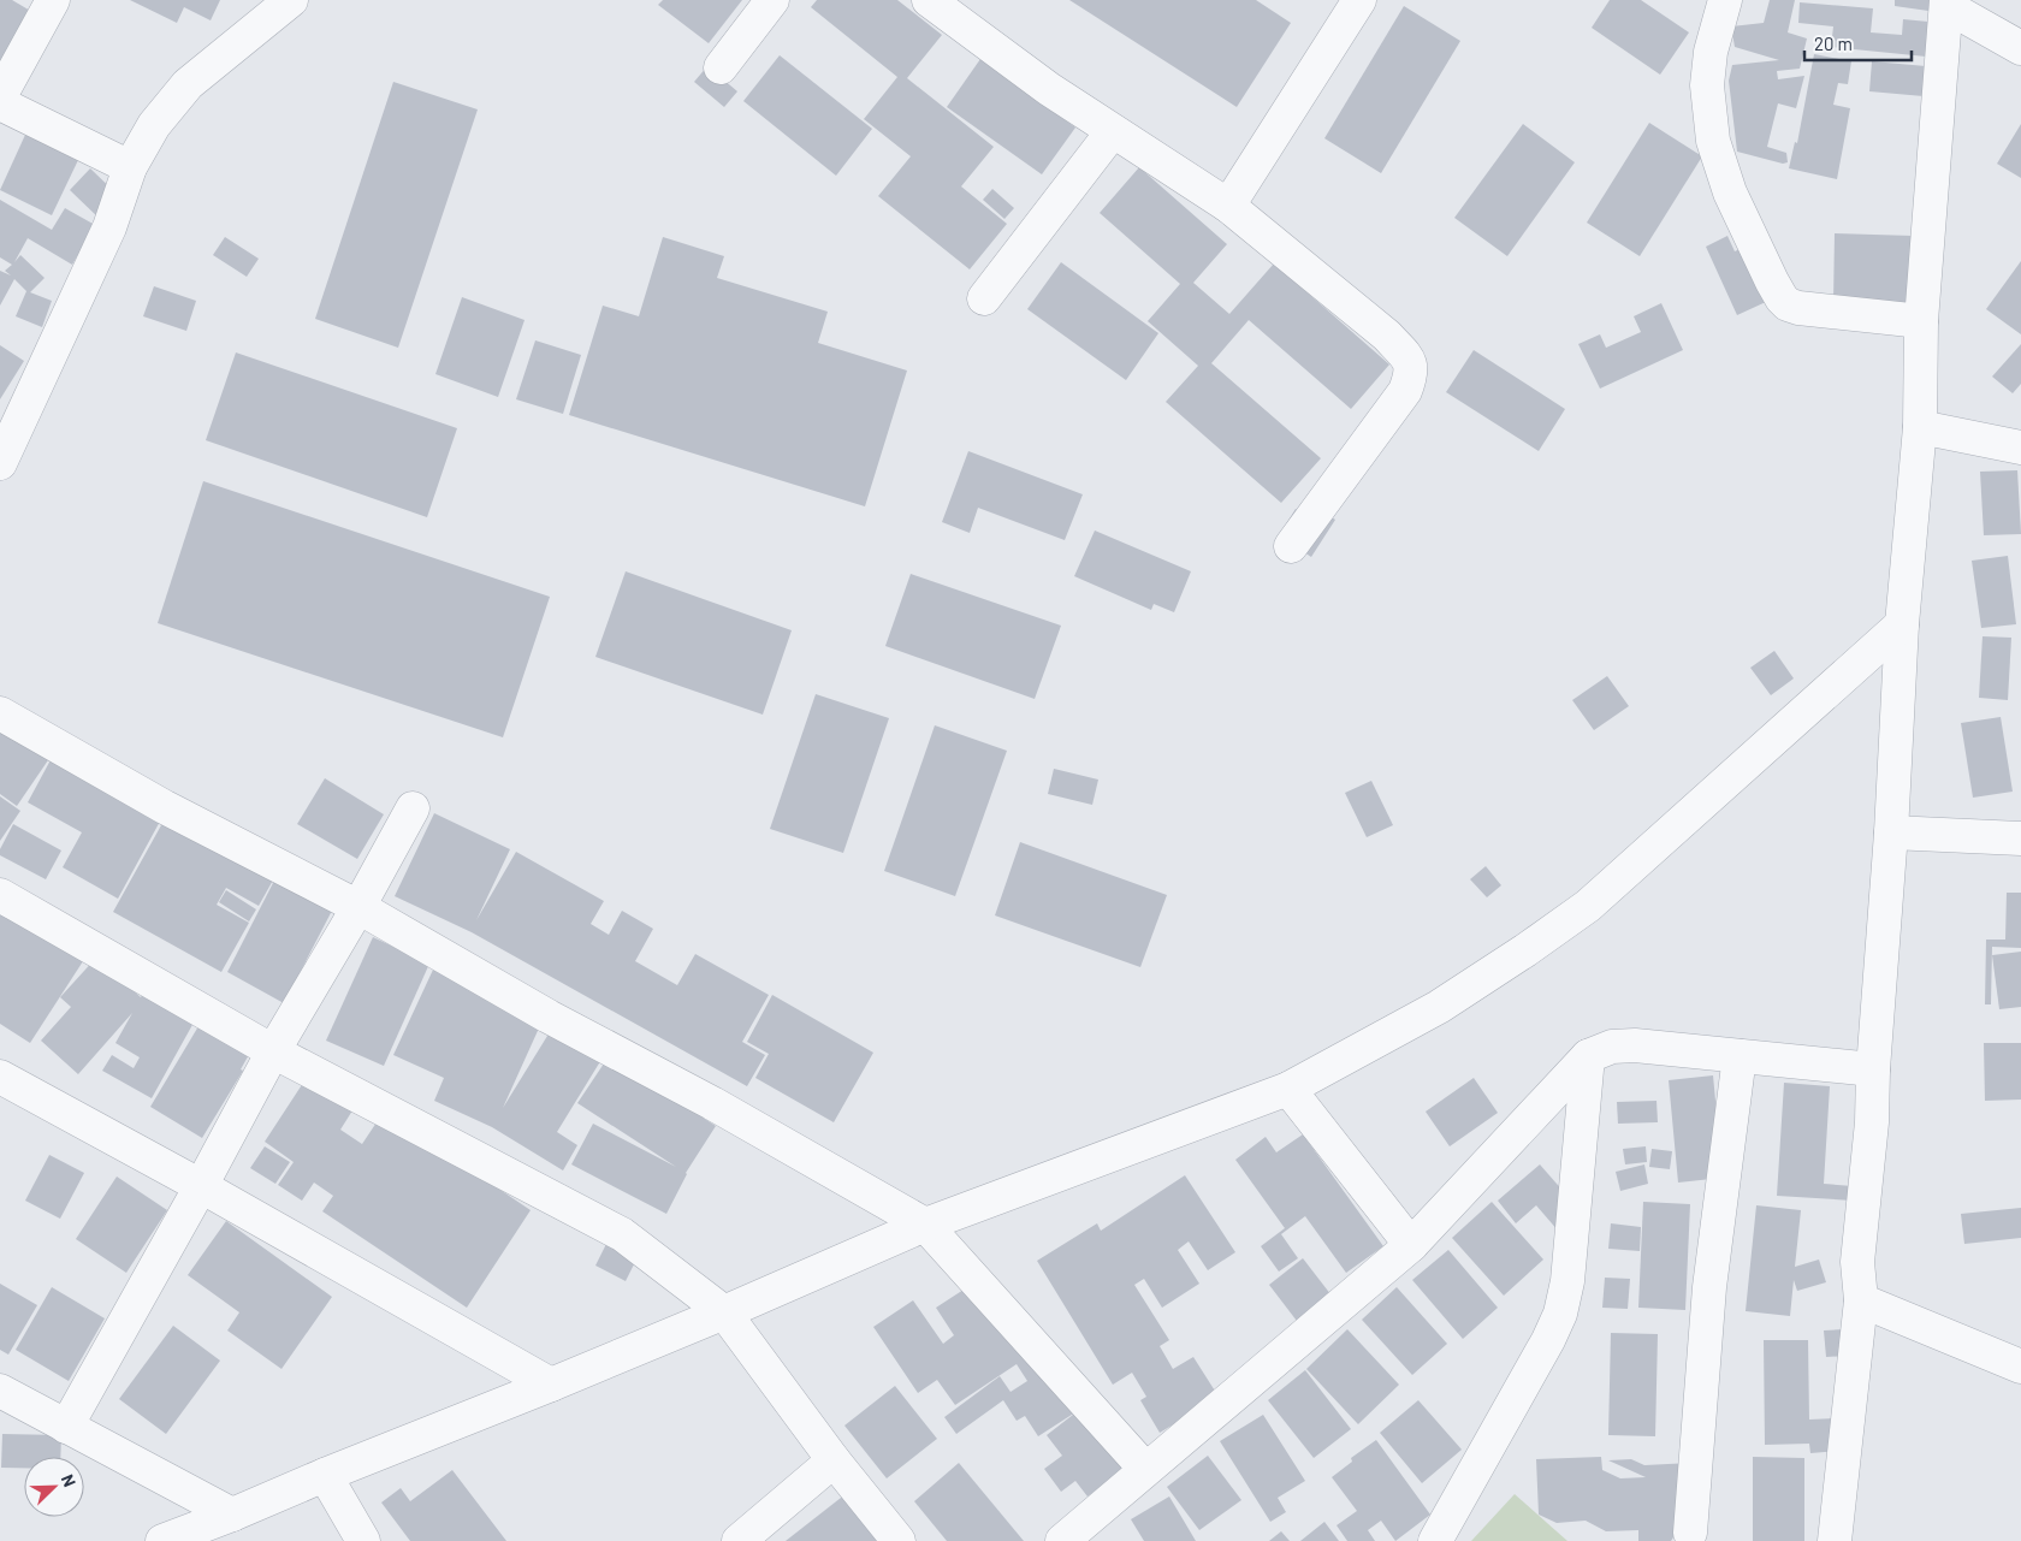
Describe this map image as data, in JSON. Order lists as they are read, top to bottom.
{
  "scale_bar": "20 m",
  "north": "top right"
}
